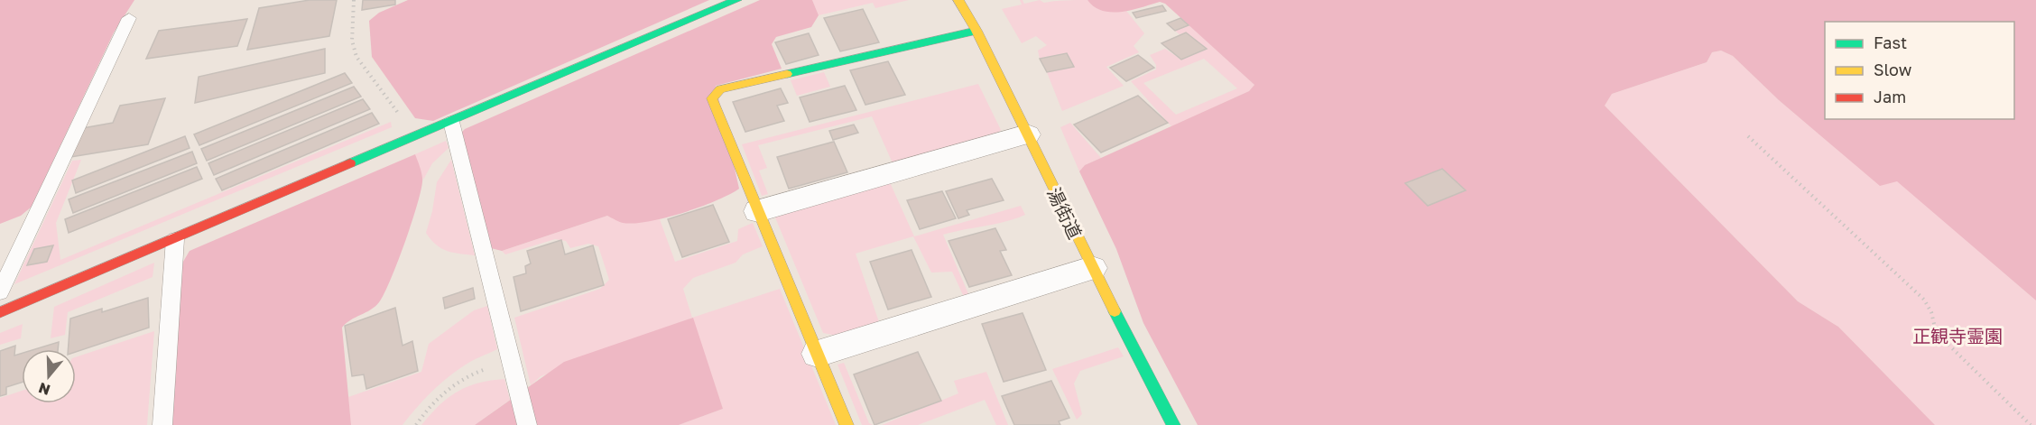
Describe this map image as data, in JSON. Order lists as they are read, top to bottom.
{
  "streets": {
    "street": ["湯街道"]
  },
  "parks": ["正観寺霊園"],
  "legend": ["Fast", "Slow", "Jam"],
  "north": "bottom"
}
